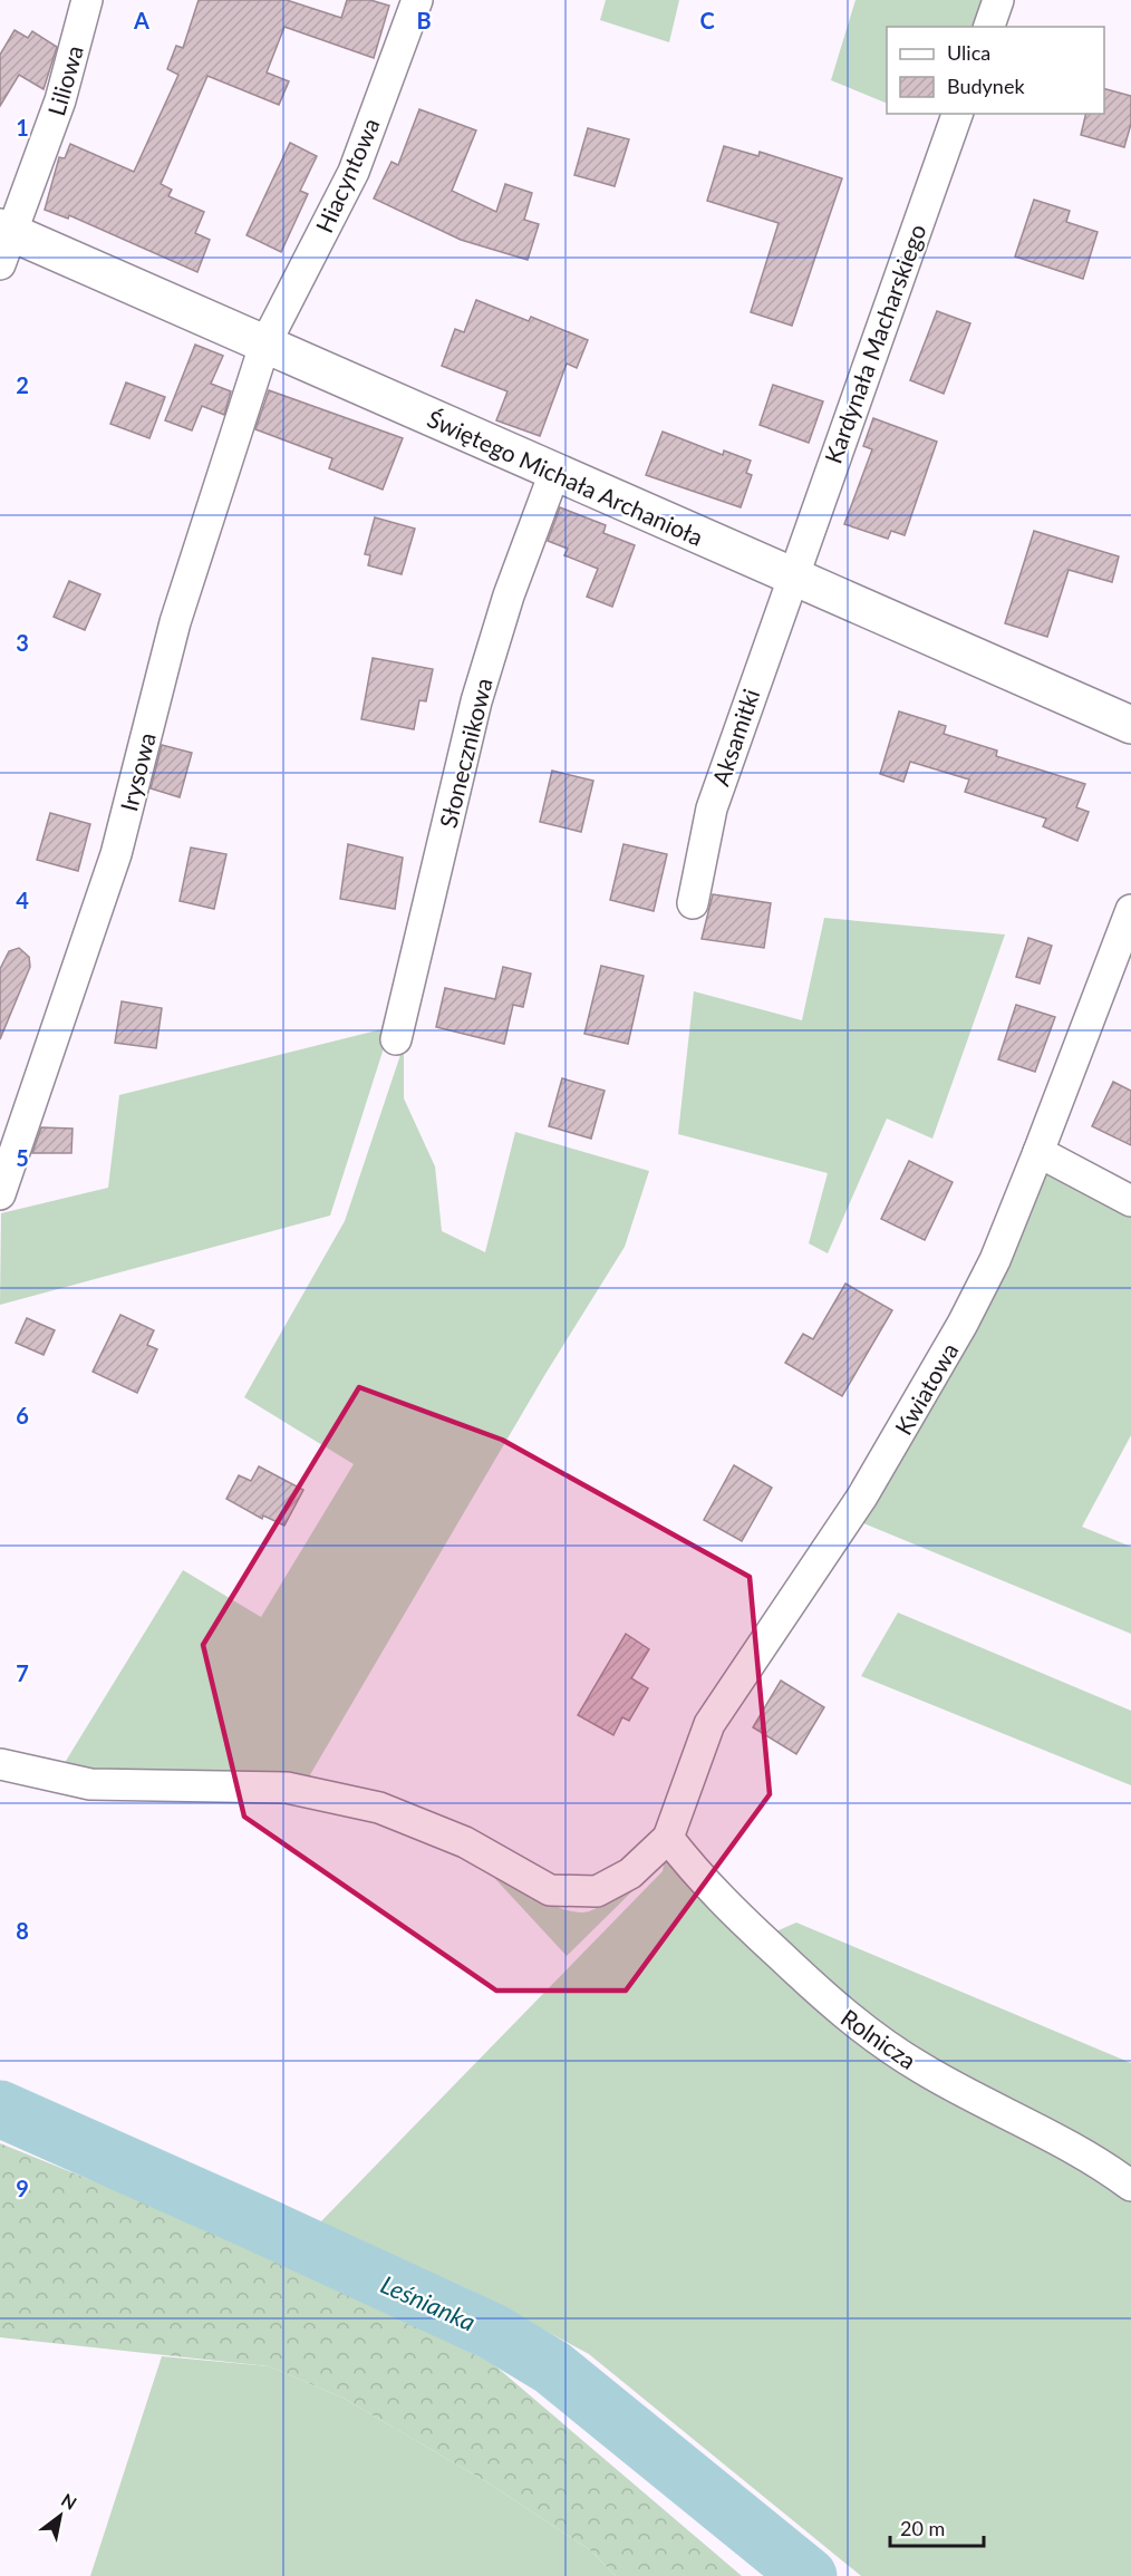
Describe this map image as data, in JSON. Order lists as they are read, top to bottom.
{
  "streets": {
    "street": [
      "Liliowa",
      "Hiacyntowa",
      "Kardynała Macharskiego",
      "Świętego Michała Archanioła",
      "Aksamitki",
      "Słonecznikowa",
      "Irysowa",
      "Kwiatowa",
      "Rolnicza"
    ]
  },
  "crossings": [
    ["Liliowa", "Świętego Michała Archanioła"],
    ["Hiacyntowa", "Świętego Michała Archanioła"],
    ["Hiacyntowa", "Irysowa"],
    ["Kardynała Macharskiego", "Świętego Michała Archanioła"],
    ["Kardynała Macharskiego", "Aksamitki"],
    ["Świętego Michała Archanioła", "Aksamitki"],
    ["Świętego Michała Archanioła", "Słonecznikowa"],
    ["Świętego Michała Archanioła", "Irysowa"],
    ["Kwiatowa", "Rolnicza"]
  ],
  "water": ["Leśnianka"],
  "legend": ["Ulica", "Budynek"],
  "scale_bar": "20 m",
  "north": "top right",
  "grid": {
    "columns": ["A", "B", "C"],
    "rows": [
      "1",
      "2",
      "3",
      "4",
      "5",
      "6",
      "7",
      "8",
      "9"
    ]
  }
}
